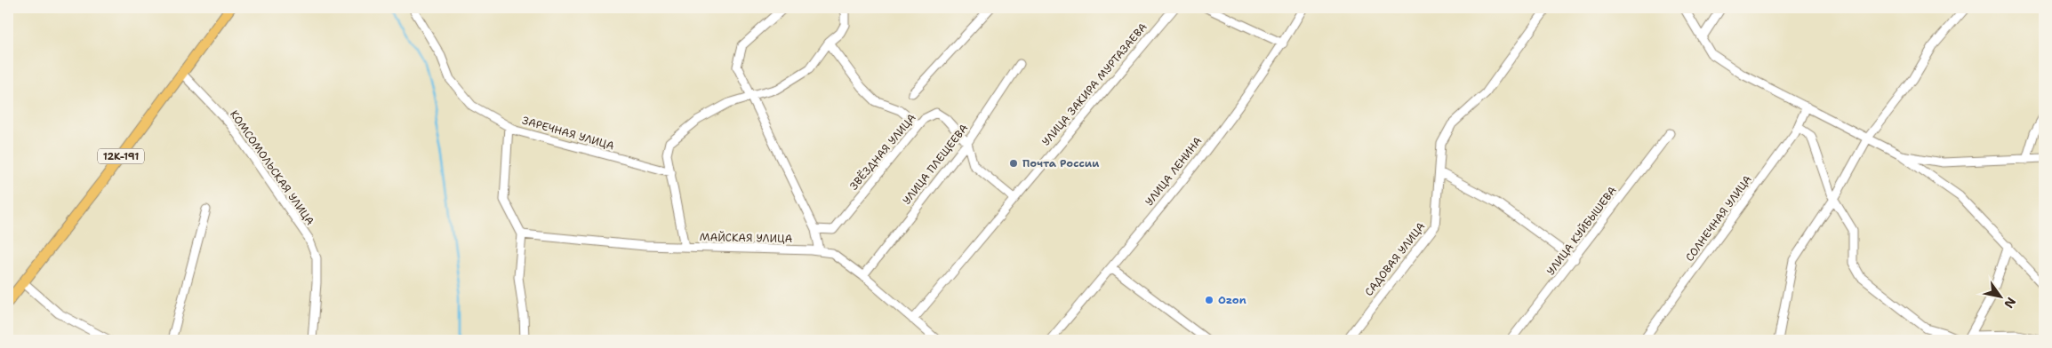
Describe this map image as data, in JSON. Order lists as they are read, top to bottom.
{
  "streets": {
    "main road": ["12К-191"],
    "street": [
      "УЛИЦА ЗАКИРА МУРТАЗАЕВА",
      "ЗАРЕЧНАЯ УЛИЦА",
      "ЗВЁЗДНАЯ УЛИЦА",
      "УЛИЦА ПЛЕЩЕЕВА",
      "КОМСОМОЛЬСКАЯ УЛИЦА",
      "УЛИЦА ЛЕНИНА",
      "СОЛНЕЧНАЯ УЛИЦА",
      "УЛИЦА КУЙБЫШЕВА",
      "МАЙСКАЯ УЛИЦА",
      "САДОВАЯ УЛИЦА"
    ]
  },
  "crossings": [
    ["УЛИЦА ЗАКИРА МУРТАЗАЕВА", "МАЙСКАЯ УЛИЦА"],
    ["ЗВЁЗДНАЯ УЛИЦА", "УЛИЦА ПЛЕЩЕЕВА"],
    ["12К-191", "КОМСОМОЛЬСКАЯ УЛИЦА"],
    ["УЛИЦА ПЛЕЩЕЕВА", "МАЙСКАЯ УЛИЦА"]
  ],
  "places": ["Почта России", "Ozon"],
  "north": "bottom right"
}
